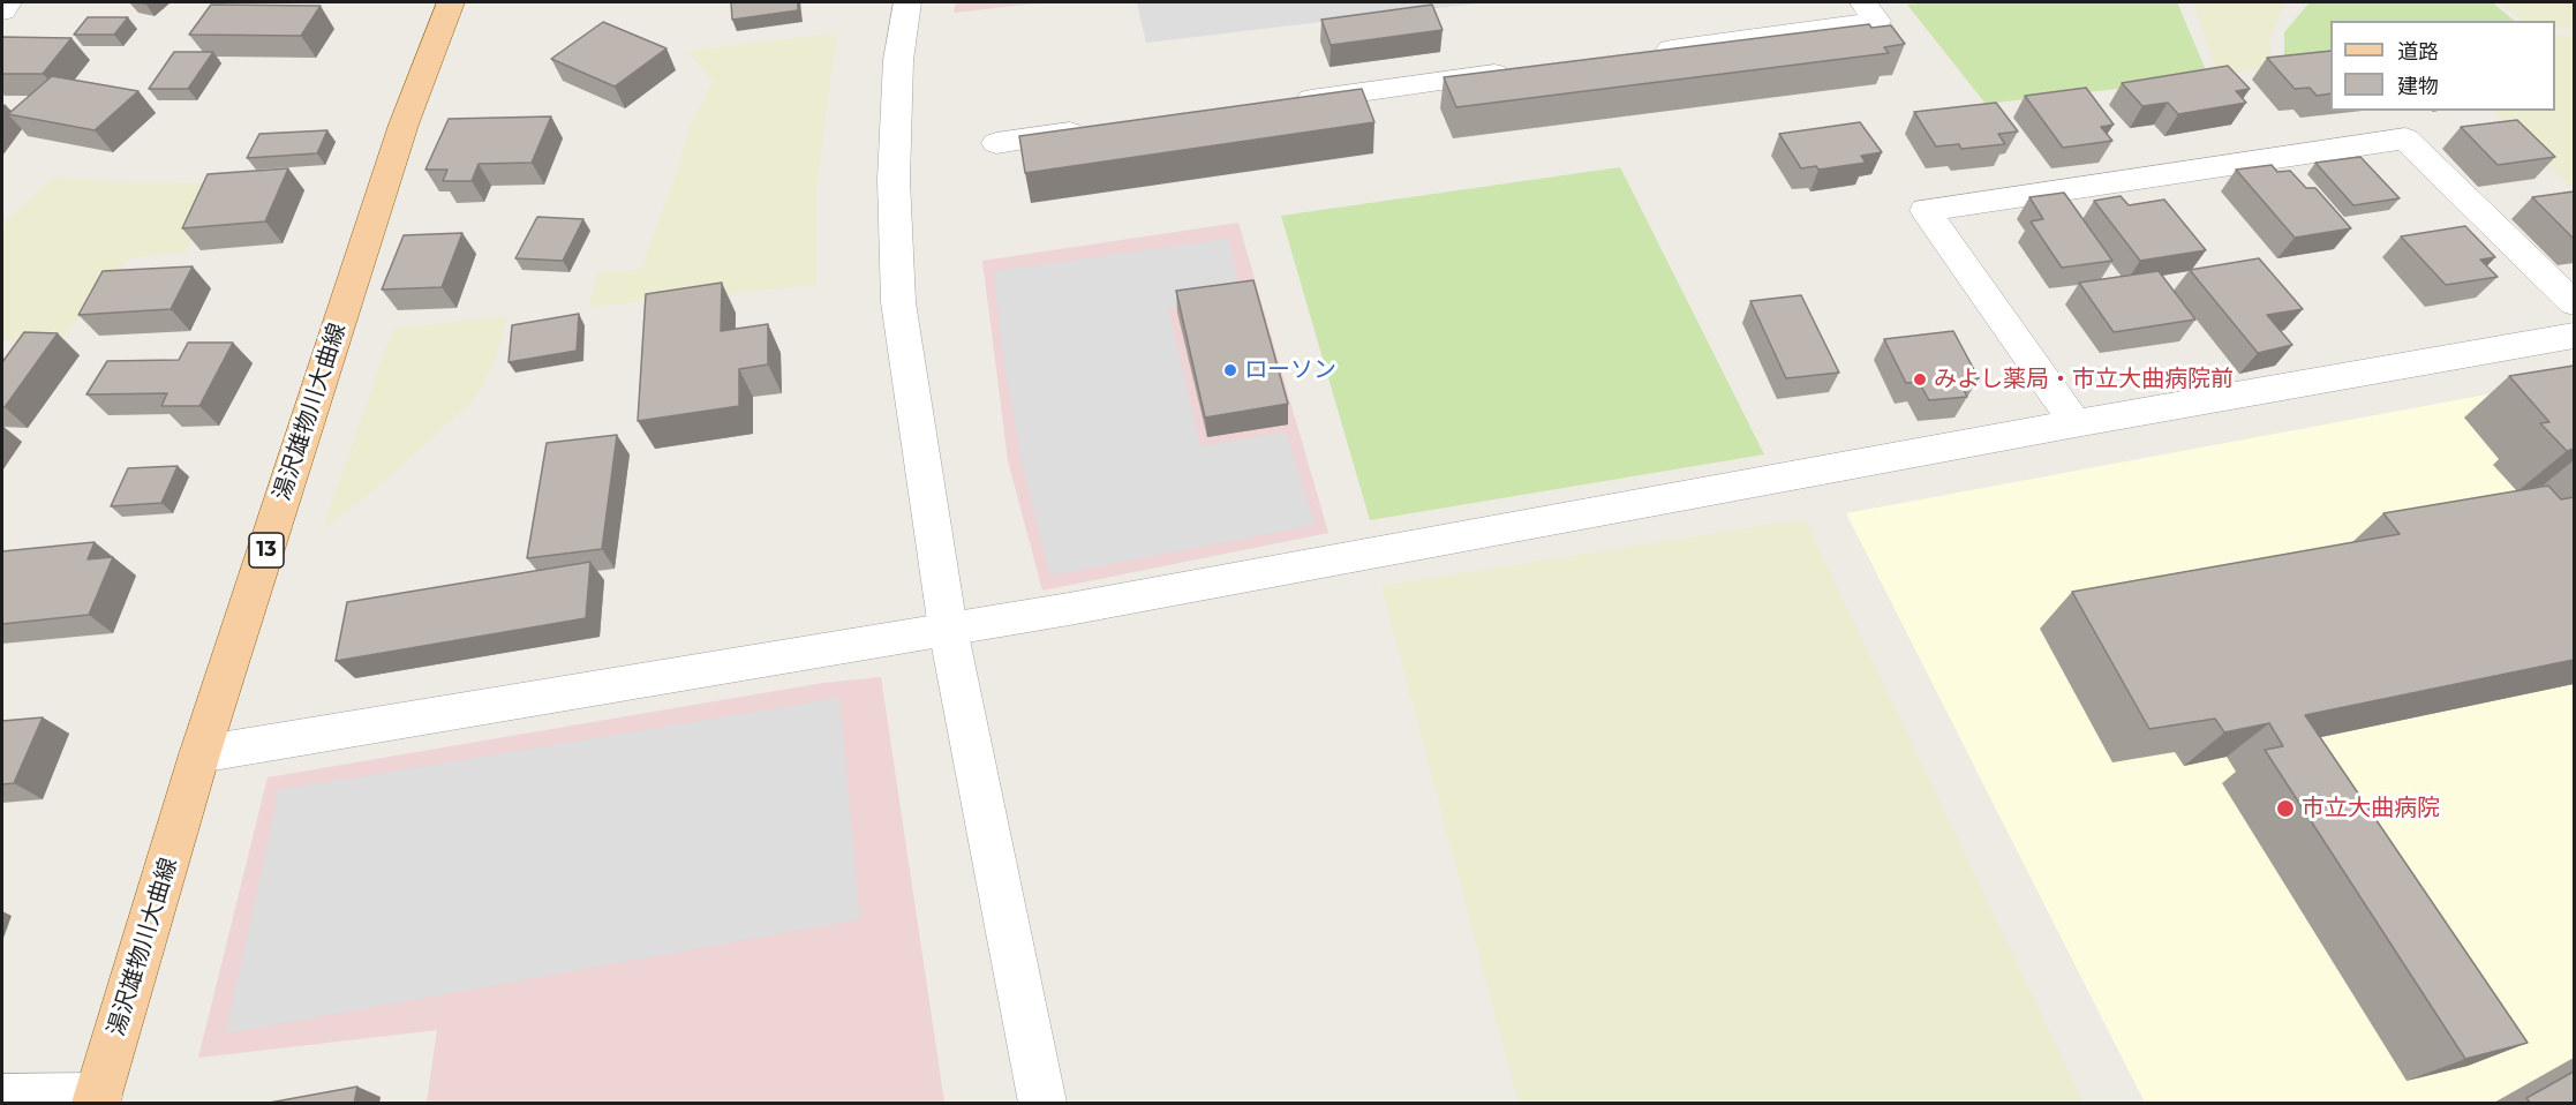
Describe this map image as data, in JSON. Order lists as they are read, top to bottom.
{
  "streets": {
    "main road": ["湯沢雄物川大曲線", "13"]
  },
  "places": ["ローソン", "みよし薬局・市立大曲病院前", "市立大曲病院"],
  "legend": ["道路", "建物"]
}
